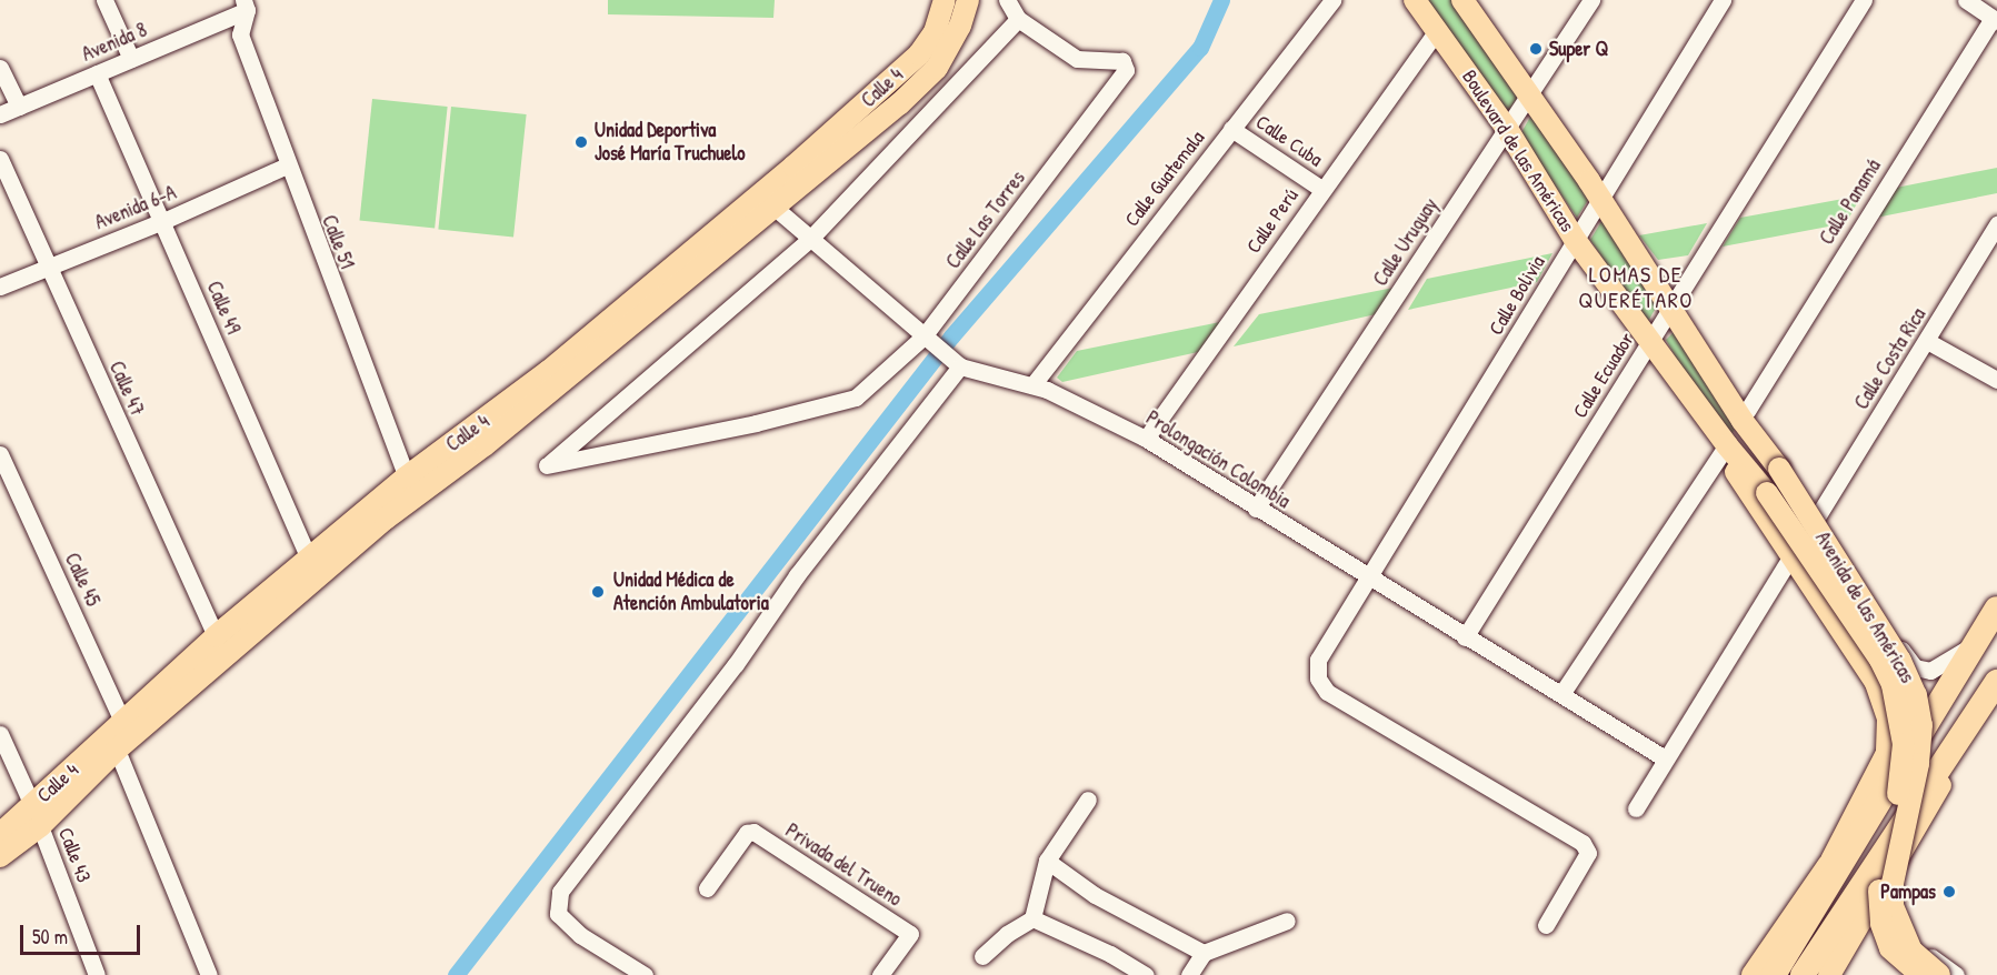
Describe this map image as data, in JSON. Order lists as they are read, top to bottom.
{
  "streets": {
    "main road": ["Calle 4", "Boulevard de las Américas", "Avenida de las Américas"],
    "street": [
      "Avenida 8",
      "Calle Cuba",
      "Calle Guatemala",
      "Calle Panamá",
      "Avenida 6-A",
      "Calle Las Torres",
      "Calle Perú",
      "Calle 51",
      "Calle Uruguay",
      "Calle Bolivia",
      "Calle 49",
      "Calle Costa Rica",
      "Calle Ecuador",
      "Calle 47",
      "Prolongación Colombia",
      "Calle 45",
      "Calle 43",
      "Privada del Trueno"
    ]
  },
  "crossings": [
    ["Avenida 8", "Calle 51"],
    ["Avenida 8", "Calle 49"],
    ["Calle 4", "Calle 51"],
    ["Calle 4", "Calle 49"],
    ["Calle 4", "Calle 47"],
    ["Calle 4", "Prolongación Colombia"],
    ["Calle 4", "Calle 45"],
    ["Calle 4", "Calle 43"],
    ["Calle Cuba", "Calle Guatemala"],
    ["Calle Cuba", "Calle Perú"],
    ["Boulevard de las Américas", "Calle Panamá"],
    ["Boulevard de las Américas", "Calle Perú"],
    ["Boulevard de las Américas", "Calle Uruguay"],
    ["Boulevard de las Américas", "Calle Bolivia"],
    ["Boulevard de las Américas", "Calle Costa Rica"],
    ["Boulevard de las Américas", "Calle Ecuador"],
    ["Boulevard de las Américas", "Avenida de las Américas"],
    ["Calle Guatemala", "Prolongación Colombia"],
    ["Avenida 6-A", "Calle 51"],
    ["Avenida 6-A", "Calle 49"],
    ["Avenida 6-A", "Calle 47"],
    ["Calle Las Torres", "Prolongación Colombia"],
    ["Calle Perú", "Prolongación Colombia"],
    ["Calle Uruguay", "Prolongación Colombia"],
    ["Calle Bolivia", "Prolongación Colombia"],
    ["Calle Ecuador", "Prolongación Colombia"]
  ],
  "districts": ["LOMAS DE QUERÉTARO"],
  "places": [
    "Super Q",
    "Unidad Deportiva José María Truchuelo",
    "Unidad Médica de Atención Ambulatoria",
    "Pampas"
  ],
  "scale_bar": "50 m"
}
